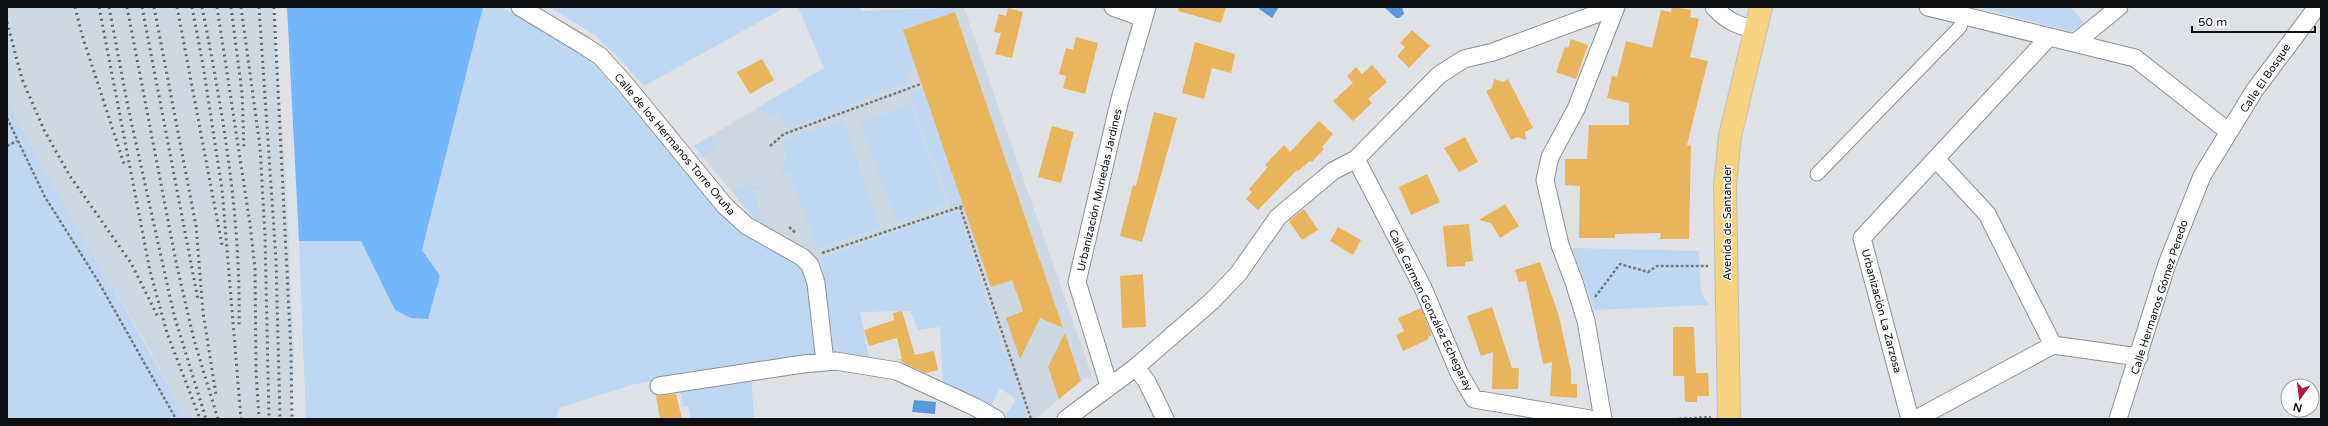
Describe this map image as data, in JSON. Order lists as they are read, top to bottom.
{
  "streets": {
    "highway": ["Avenida de Santander"],
    "street": [
      "Calle El Bosque",
      "Calle de los Hermanos Torre Oruña",
      "Urbanización Muriedas Jardines",
      "Calle Hermanos Gómez Peredo",
      "Calle Carmen González Echegaray",
      "Urbanización La Zarzosa"
    ]
  },
  "crossings": [
    ["Calle El Bosque", "Calle Hermanos Gómez Peredo"]
  ],
  "scale_bar": "50 m",
  "north": "bottom"
}
